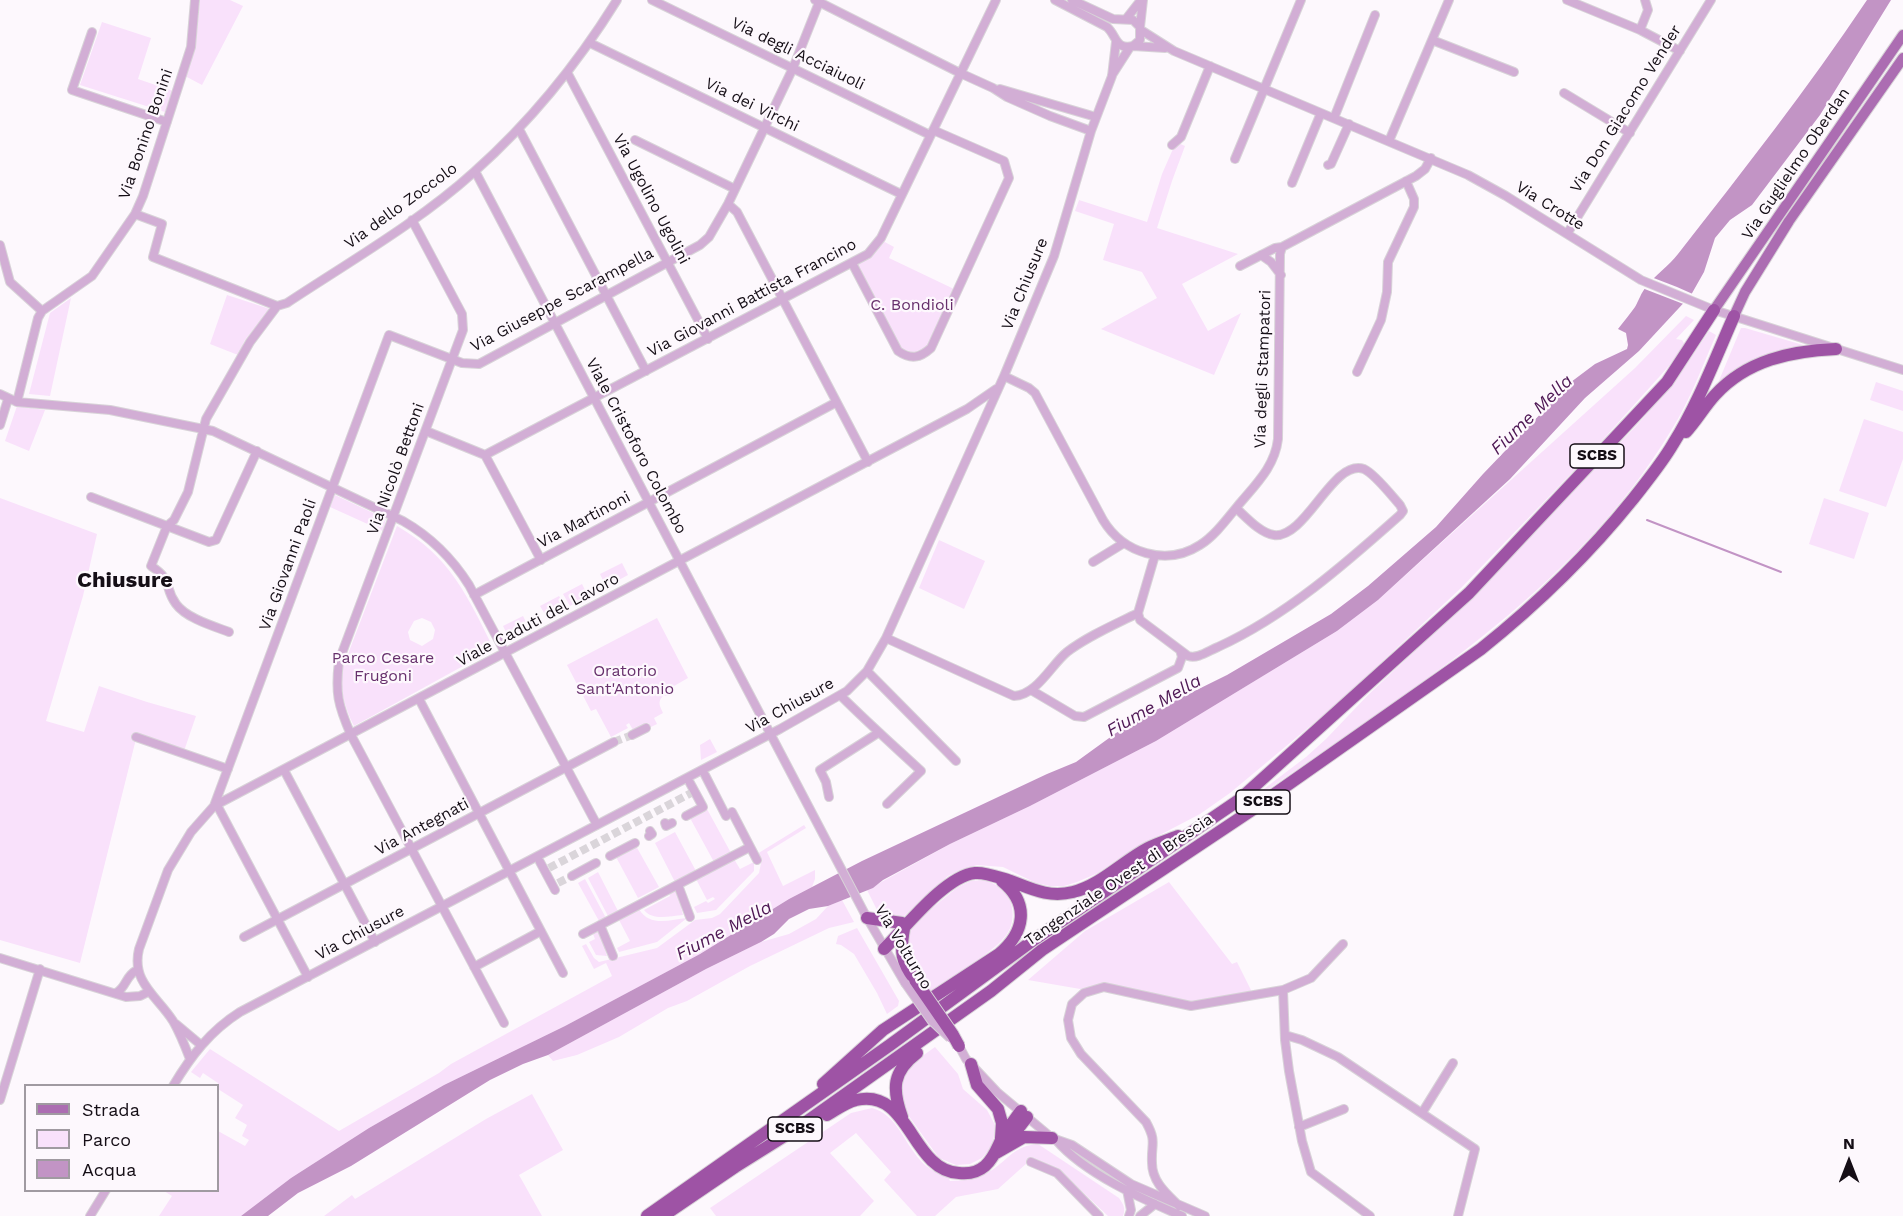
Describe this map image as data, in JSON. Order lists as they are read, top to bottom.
{
  "streets": {
    "highway": ["SCBS", "Tangenziale Ovest di Brescia"],
    "main road": ["Via Guglielmo Oberdan"],
    "street": [
      "Via degli Acciaiuoli",
      "Via dei Virchi",
      "Via Don Giacomo Vender",
      "Via Bonino Bonini",
      "Via Ugolino Ugolini",
      "Via dello Zoccolo",
      "Via Crotte",
      "Via Chiusure",
      "Via Giovanni Battista Francino",
      "Via Giuseppe Scarampella",
      "Via degli Stampatori",
      "Viale Cristoforo Colombo",
      "Via Nicolò Bettoni",
      "Via Martinoni",
      "Via Giovanni Paoli",
      "Viale Caduti del Lavoro",
      "Via Antegnati",
      "Via Volturno"
    ]
  },
  "crossings": [
    ["Via degli Acciaiuoli", "Via Giovanni Battista Francino"],
    ["Via degli Acciaiuoli", "Via Giuseppe Scarampella"],
    ["Via dei Virchi", "Via dello Zoccolo"],
    ["Via dei Virchi", "Via Giovanni Battista Francino"],
    ["Via dei Virchi", "Via Giuseppe Scarampella"],
    ["Via Don Giacomo Vender", "Via Crotte"],
    ["Via Guglielmo Oberdan", "Via Crotte"],
    ["Via Guglielmo Oberdan", "Tangenziale Ovest di Brescia"],
    ["Via Ugolino Ugolini", "Via dello Zoccolo"],
    ["Via Ugolino Ugolini", "Via Giovanni Battista Francino"],
    ["Via Ugolino Ugolini", "Via Giuseppe Scarampella"],
    ["Via dello Zoccolo", "Viale Cristoforo Colombo"],
    ["Via dello Zoccolo", "Via Nicolò Bettoni"],
    ["Via Crotte", "Via Chiusure"],
    ["Via Crotte", "Tangenziale Ovest di Brescia"],
    ["Via Chiusure", "Viale Cristoforo Colombo"],
    ["Via Chiusure", "Via Nicolò Bettoni"],
    ["Via Chiusure", "Viale Caduti del Lavoro"],
    ["Via Chiusure", "Via Volturno"],
    ["Via Giovanni Battista Francino", "Viale Cristoforo Colombo"],
    ["Via Giuseppe Scarampella", "Viale Cristoforo Colombo"],
    ["Via Giuseppe Scarampella", "Via Nicolò Bettoni"],
    ["Via Giuseppe Scarampella", "Via Giovanni Paoli"],
    ["Viale Cristoforo Colombo", "Via Martinoni"],
    ["Viale Cristoforo Colombo", "Viale Caduti del Lavoro"],
    ["Viale Cristoforo Colombo", "Via Volturno"],
    ["Via Nicolò Bettoni", "Viale Caduti del Lavoro"],
    ["Via Nicolò Bettoni", "Via Antegnati"],
    ["Via Giovanni Paoli", "Viale Caduti del Lavoro"]
  ],
  "districts": ["Chiusure"],
  "water": ["Fiume Mella"],
  "parks": ["C. Bondioli", "Parco Cesare Frugoni", "Oratorio Sant'Antonio"],
  "legend": ["Strada", "Parco", "Acqua"],
  "north": "top"
}
